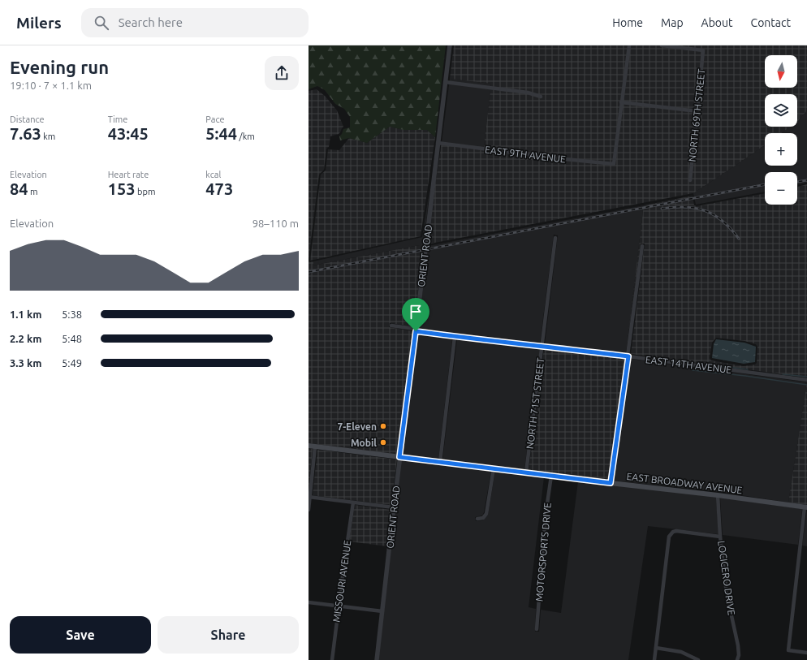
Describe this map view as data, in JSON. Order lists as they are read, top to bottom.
{
  "streets": {
    "main road": ["EAST BROADWAY AVENUE"],
    "street": [
      "NORTH 69TH STREET",
      "EAST 9TH AVENUE",
      "ORIENT ROAD",
      "EAST 14TH AVENUE",
      "NORTH 71ST STREET",
      "MOTORSPORTS DRIVE",
      "LOCICERO DRIVE",
      "MISSOURI AVENUE"
    ]
  },
  "crossings": [
    ["EAST 9TH AVENUE", "ORIENT ROAD"],
    ["ORIENT ROAD", "EAST 14TH AVENUE"],
    ["ORIENT ROAD", "EAST BROADWAY AVENUE"],
    ["EAST 14TH AVENUE", "NORTH 71ST STREET"],
    ["NORTH 71ST STREET", "EAST BROADWAY AVENUE"],
    ["EAST BROADWAY AVENUE", "MOTORSPORTS DRIVE"],
    ["EAST BROADWAY AVENUE", "LOCICERO DRIVE"]
  ],
  "places": ["7-Eleven", "Mobil"],
  "north": "bottom",
  "page": {
    "header": "Milers",
    "search": "Search here",
    "nav": [
      "Home",
      "Map",
      "About",
      "Contact"
    ],
    "heading": ["Evening run", "19:10 · 7 × 1.1 km"],
    "map_buttons": ["+", "−"],
    "stats": [
      ["Distance", "7.63 km"],
      ["Time", "43:45"],
      ["Pace", "5:44 /km"],
      ["Elevation", "84 m"],
      ["Heart rate", "153 bpm"],
      ["kcal", "473"]
    ],
    "chart": ["Elevation", "98–110 m"],
    "list": [
      {
        "name": "1.1 km",
        "note": "5:38"
      },
      {
        "name": "2.2 km",
        "note": "5:48"
      },
      {
        "name": "3.3 km",
        "note": "5:49"
      }
    ],
    "buttons": ["Save", "Share"]
  }
}
